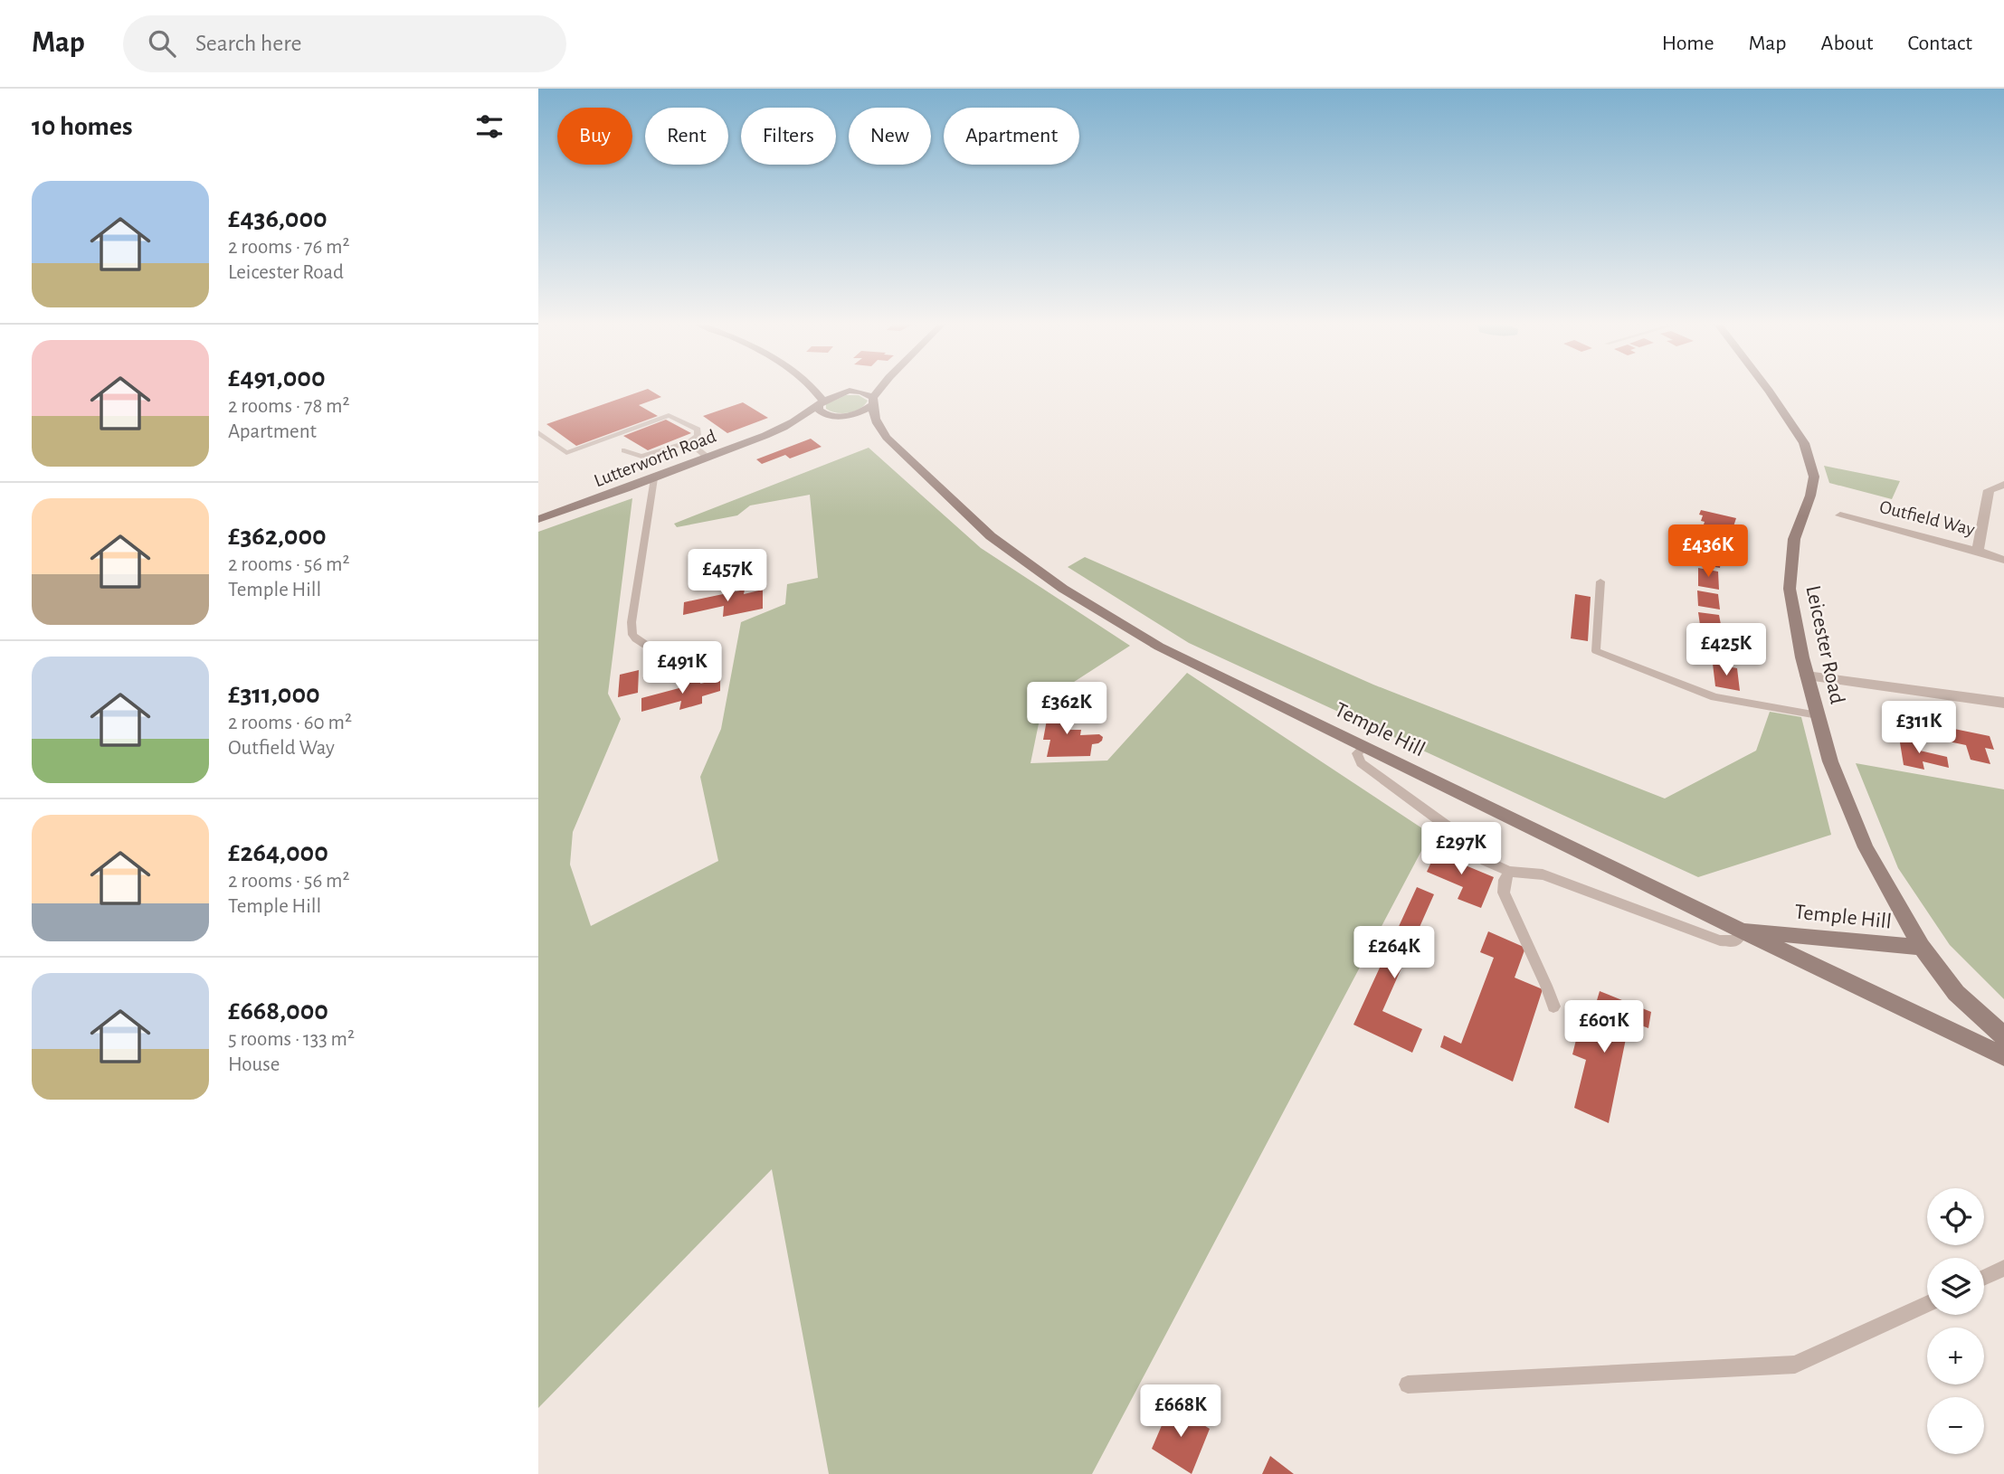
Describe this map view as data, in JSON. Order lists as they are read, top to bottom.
{
  "streets": {
    "main road": ["Lutterworth Road", "Leicester Road", "Temple Hill"],
    "street": ["Outfield Way"]
  },
  "crossings": [
    ["Lutterworth Road", "Temple Hill"],
    ["Leicester Road", "Temple Hill"]
  ],
  "page": {
    "header": "Map",
    "search": "Search here",
    "nav": [
      "Home",
      "Map",
      "About",
      "Contact"
    ],
    "heading": "10 homes",
    "chip": [
      "Buy",
      "Rent",
      "Filters",
      "New",
      "Apartment"
    ],
    "list": [
      {
        "name": "£436,000",
        "note": "2 rooms · 76 m² · Leicester Road"
      },
      {
        "name": "£491,000",
        "note": "2 rooms · 78 m² · Apartment"
      },
      {
        "name": "£362,000",
        "note": "2 rooms · 56 m² · Temple Hill"
      },
      {
        "name": "£311,000",
        "note": "2 rooms · 60 m² · Outfield Way"
      },
      {
        "name": "£264,000",
        "note": "2 rooms · 56 m² · Temple Hill"
      },
      {
        "name": "£668,000",
        "note": "5 rooms · 133 m² · House"
      }
    ],
    "price": [
      "£436K",
      "£457K",
      "£425K",
      "£491K",
      "£362K",
      "£311K",
      "£297K",
      "£264K",
      "£601K",
      "£668K"
    ],
    "map_buttons": ["+", "−"]
  }
}
